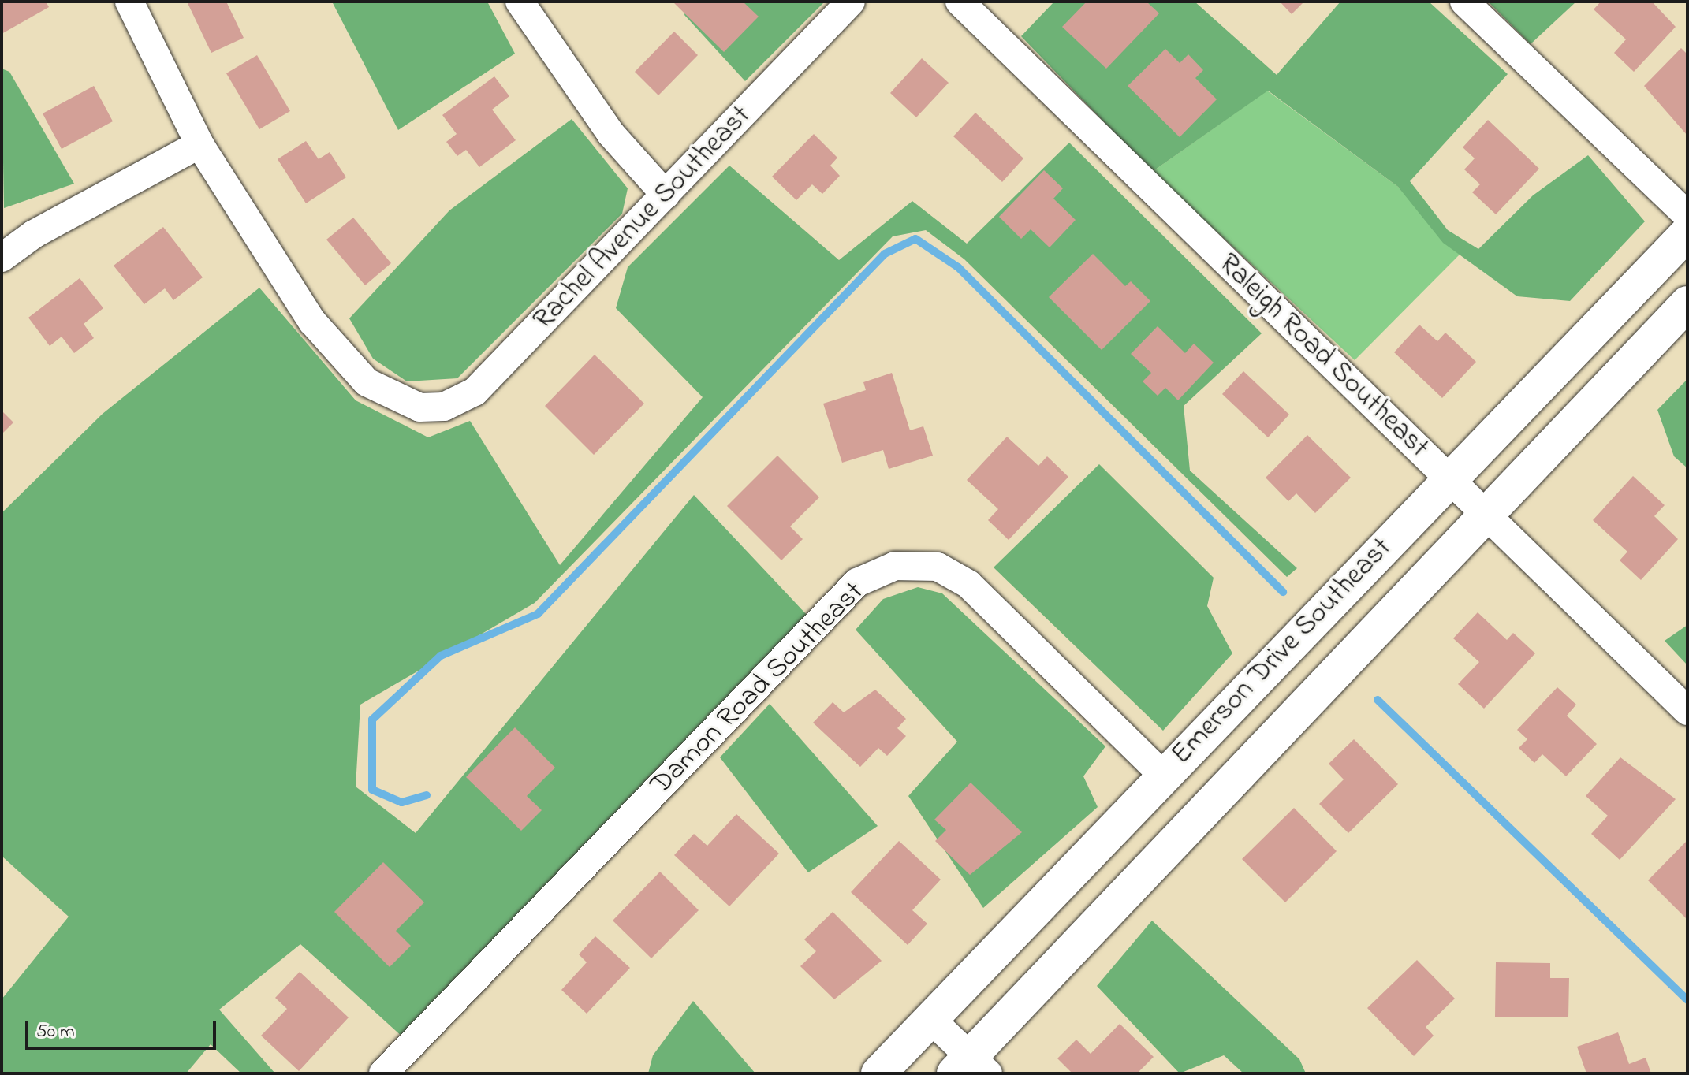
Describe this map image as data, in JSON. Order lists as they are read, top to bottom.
{
  "streets": {
    "street": [
      "Rachel Avenue Southeast",
      "Raleigh Road Southeast",
      "Emerson Drive Southeast",
      "Damon Road Southeast"
    ]
  },
  "crossings": [
    ["Raleigh Road Southeast", "Emerson Drive Southeast"],
    ["Emerson Drive Southeast", "Damon Road Southeast"]
  ],
  "scale_bar": "50 m"
}
